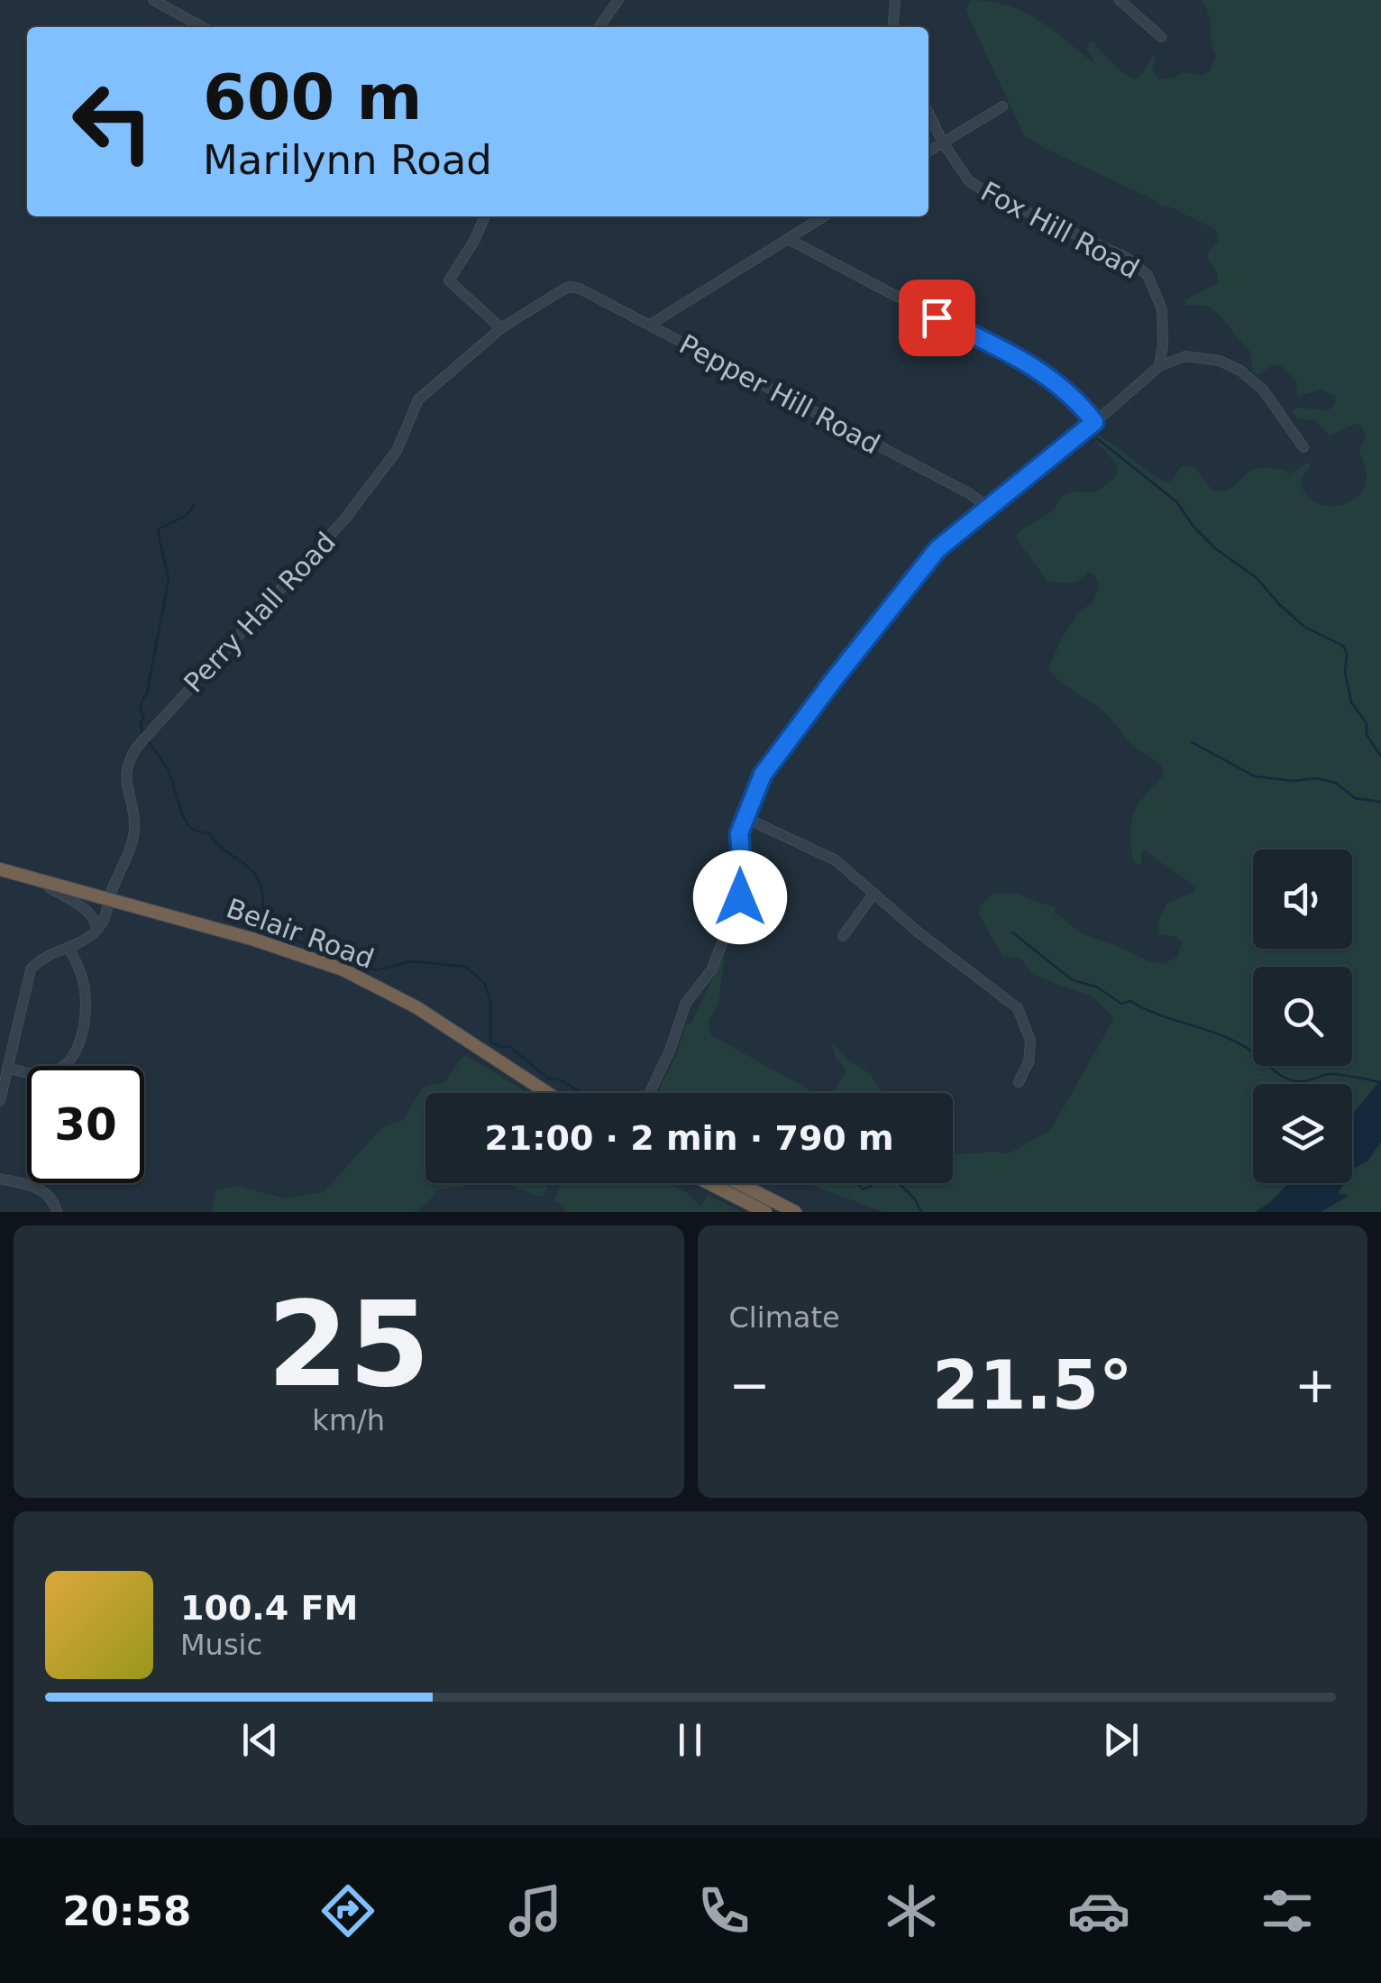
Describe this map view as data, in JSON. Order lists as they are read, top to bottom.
{
  "streets": {
    "highway": ["Belair Road"],
    "street": ["Fox Hill Road", "Pepper Hill Road", "Perry Hall Road"]
  },
  "crossings": [
    ["Pepper Hill Road", "Perry Hall Road"],
    ["Perry Hall Road", "Belair Road"]
  ],
  "page": {
    "turn": ["600 m", "Marilynn Road"],
    "limit": "30",
    "trip": "21:00 · 2 min · 790 m",
    "tile": [
      ["25", "km/h"],
      "Climate"
    ],
    "heat": ["−", "21.5°", "+"],
    "song": ["100.4 FM", "Music"],
    "tabs": "20:58"
  }
}
